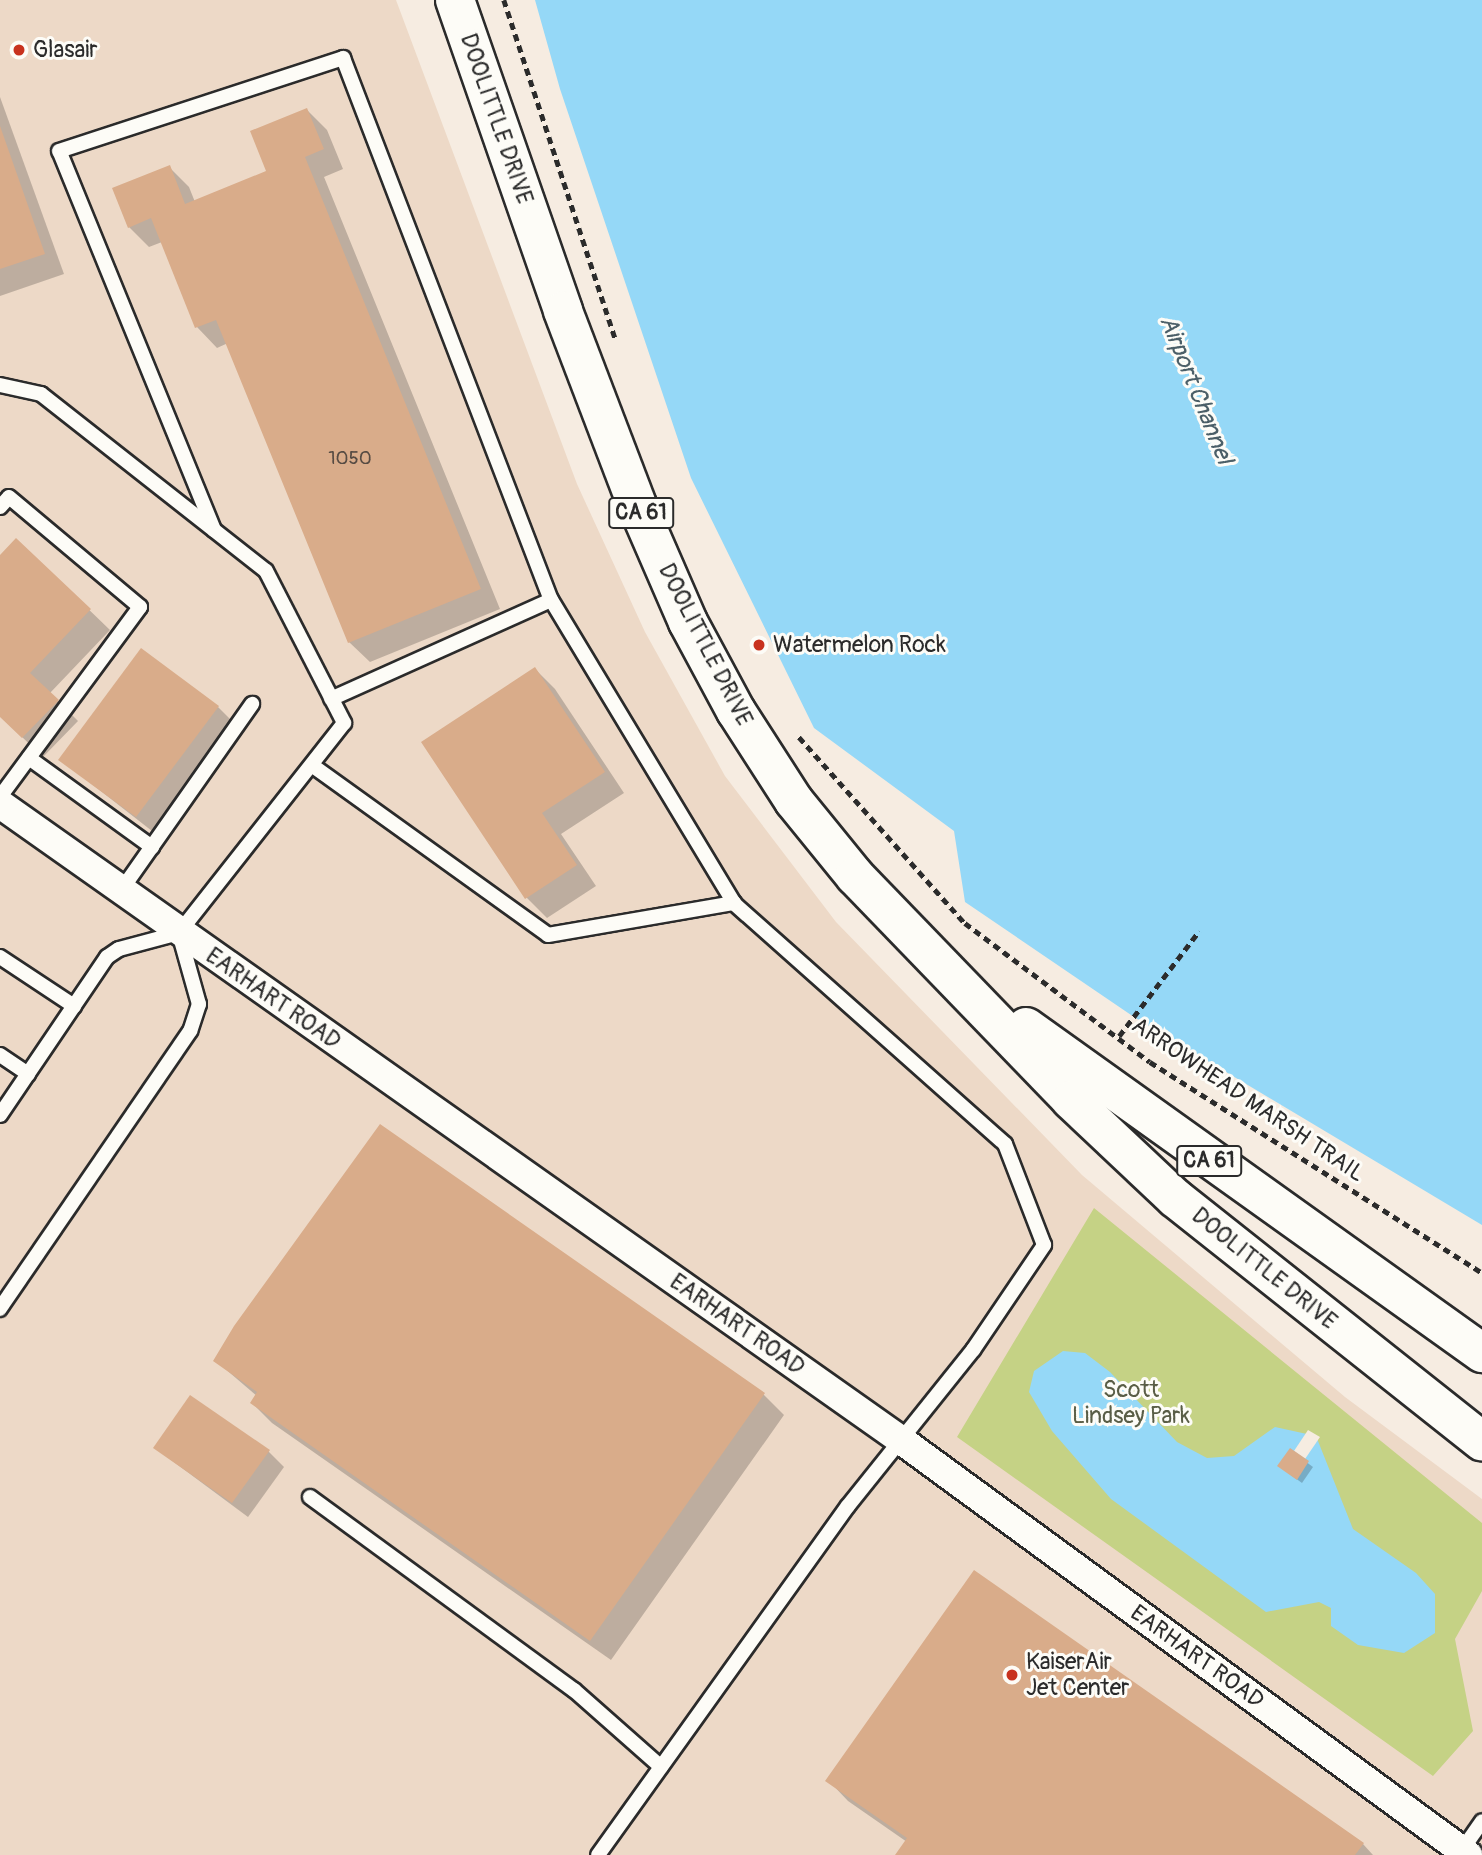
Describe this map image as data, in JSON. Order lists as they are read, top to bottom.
{
  "streets": {
    "main road": ["DOOLITTLE DRIVE", "CA 61"],
    "street": ["EARHART ROAD"],
    "path": ["ARROWHEAD MARSH TRAIL"]
  },
  "water": ["Airport Channel"],
  "parks": ["Scott Lindsey Park"],
  "places": ["Glasair", "Watermelon Rock", "KaiserAir Jet Center"],
  "house_numbers": ["1050"]
}
